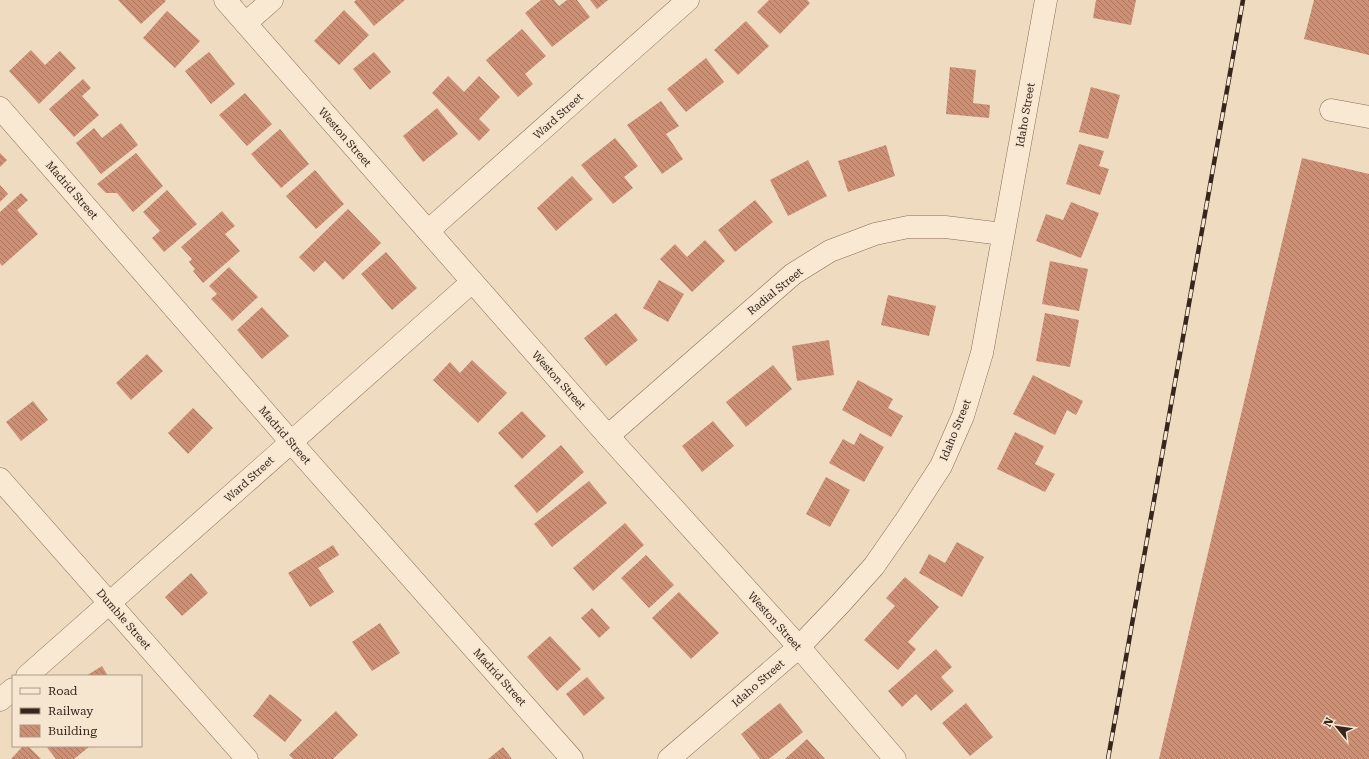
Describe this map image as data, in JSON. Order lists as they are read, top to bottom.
{
  "streets": {
    "street": [
      "Idaho Street",
      "Ward Street",
      "Weston Street",
      "Madrid Street",
      "Radial Street",
      "Dumble Street"
    ]
  },
  "crossings": [
    ["Idaho Street", "Weston Street"],
    ["Idaho Street", "Radial Street"],
    ["Ward Street", "Weston Street"],
    ["Ward Street", "Madrid Street"],
    ["Ward Street", "Dumble Street"],
    ["Weston Street", "Radial Street"]
  ],
  "legend": ["Road", "Railway", "Building"],
  "north": "top left"
}
